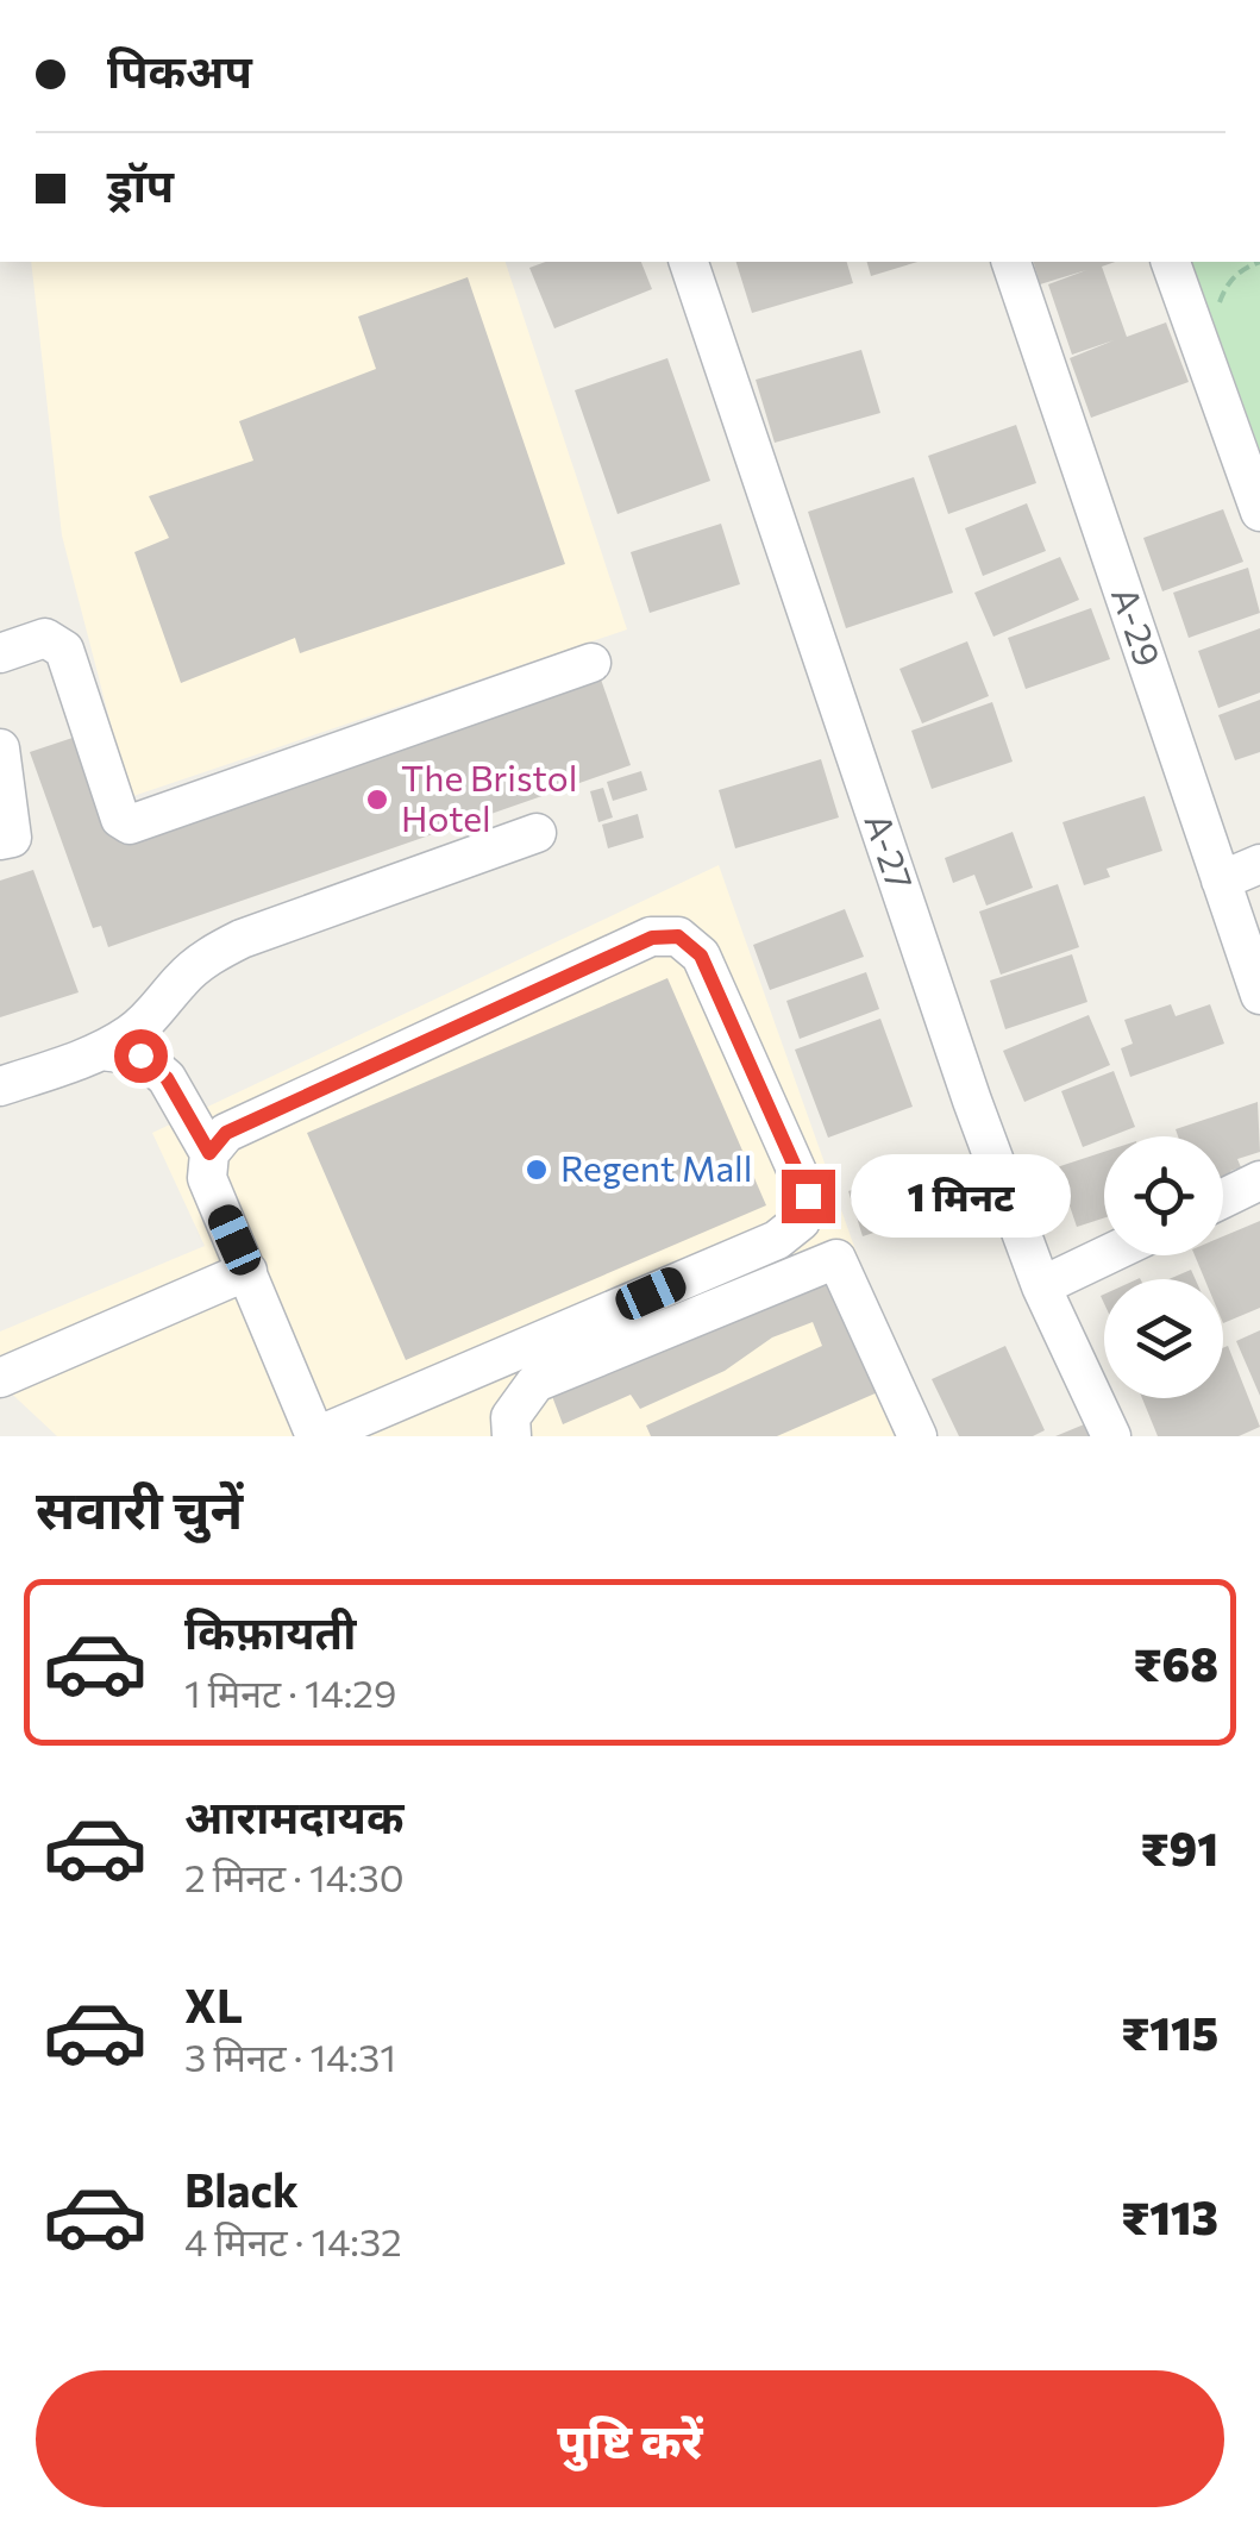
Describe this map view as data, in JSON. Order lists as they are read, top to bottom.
{
  "streets": {
    "street": ["A-29", "A-27"]
  },
  "places": ["The Bristol Hotel", "Regent Mall"],
  "page": {
    "banner": ["पिकअप", "ड्रॉप"],
    "bubble": "1 मिनट",
    "heading": "सवारी चुनें",
    "list": [
      {
        "name": "किफ़ायती",
        "note": "1 मिनट · 14:29",
        "value": "₹68"
      },
      {
        "name": "आरामदायक",
        "note": "2 मिनट · 14:30",
        "value": "₹91"
      },
      {
        "name": "XL",
        "note": "3 मिनट · 14:31",
        "value": "₹115"
      },
      {
        "name": "Black",
        "note": "4 मिनट · 14:32",
        "value": "₹113"
      }
    ],
    "buttons": "पुष्टि करें"
  }
}
